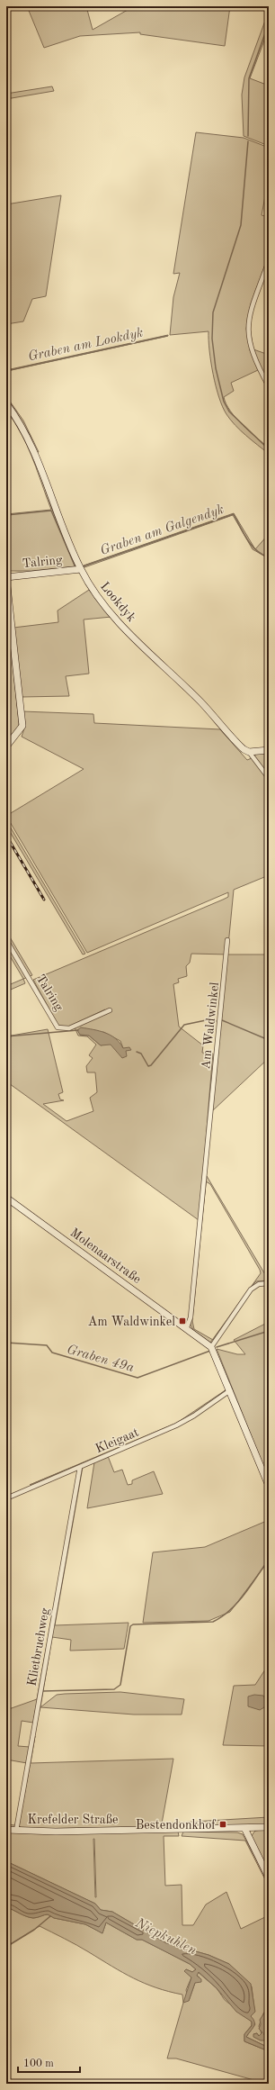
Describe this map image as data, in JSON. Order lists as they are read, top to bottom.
{
  "streets": {
    "street": [
      "Talring",
      "Lookdyk",
      "Am Waldwinkel",
      "Molenaarstraße",
      "Kleigaat",
      "Klietbruchweg",
      "Krefelder Straße"
    ]
  },
  "crossings": [
    ["Talring", "Lookdyk"],
    ["Am Waldwinkel", "Molenaarstraße"],
    ["Kleigaat", "Klietbruchweg"],
    ["Klietbruchweg", "Krefelder Straße"]
  ],
  "water": [
    "Graben am Lookdyk",
    "Graben am Galgendyk",
    "Graben 49a",
    "Niepkuhlen"
  ],
  "places": {
    "transit": ["Am Waldwinkel", "Bestendonkhof"]
  },
  "scale_bar": "100 m"
}
